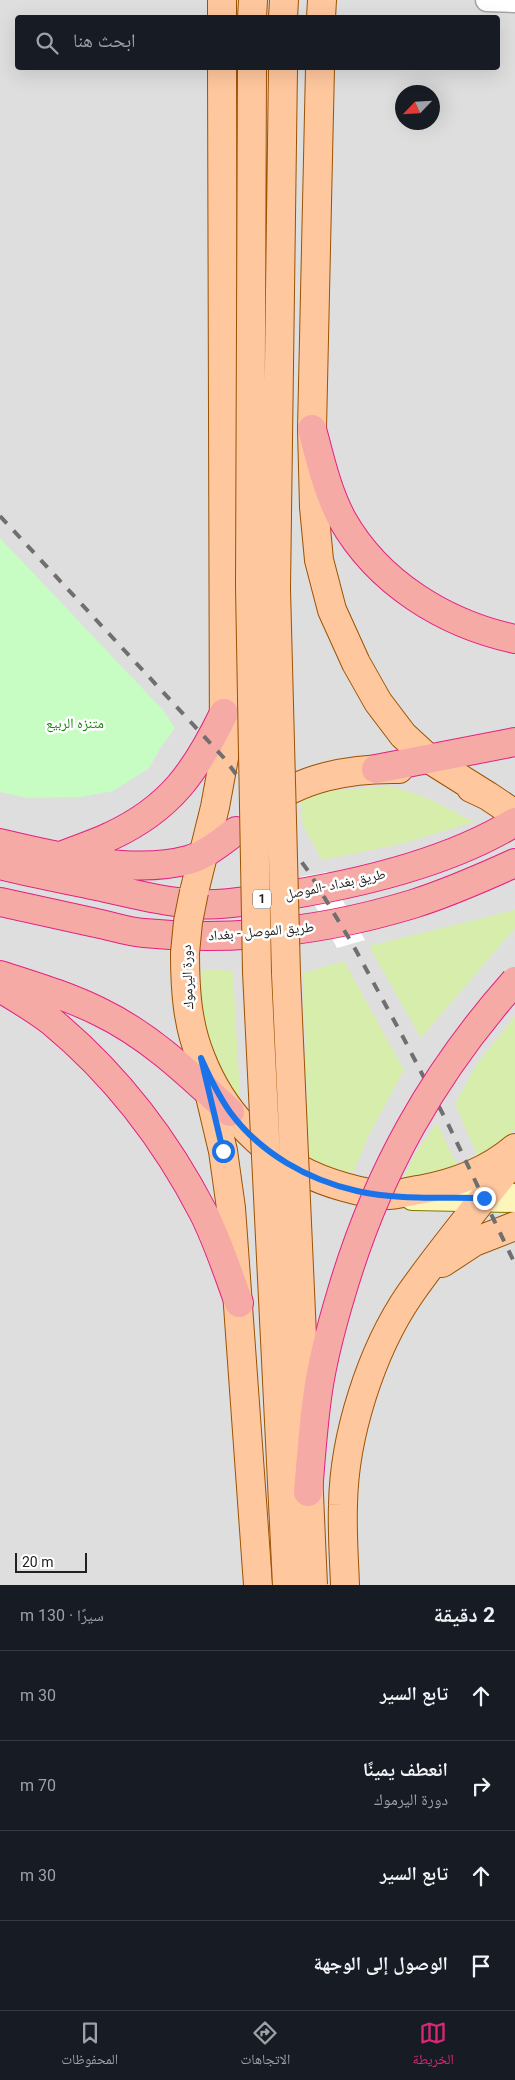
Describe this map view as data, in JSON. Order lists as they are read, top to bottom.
{
  "streets": {
    "highway": ["طريق بغداد -الموصل", "1", "طريق الموصل - بغداد"],
    "main road": ["دورة اليرموك"]
  },
  "crossings": [
    ["طريق بغداد -الموصل", "دورة اليرموك"]
  ],
  "parks": ["متنزه الربيع"],
  "scale_bar": "20 m",
  "north": "bottom left",
  "page": {
    "search": "ابحث هنا",
    "scale": "20 m",
    "heading": ["2 دقيقة", "سيرًا · 130 m"],
    "list": [
      ["تابع السير", "30 m"],
      ["انعطف يمينًا", "دورة اليرموك", "70 m"],
      ["تابع السير", "30 m"],
      "الوصول إلى الوجهة"
    ],
    "nav": ["الخريطة", "الاتجاهات", "المحفوظات"]
  }
}
